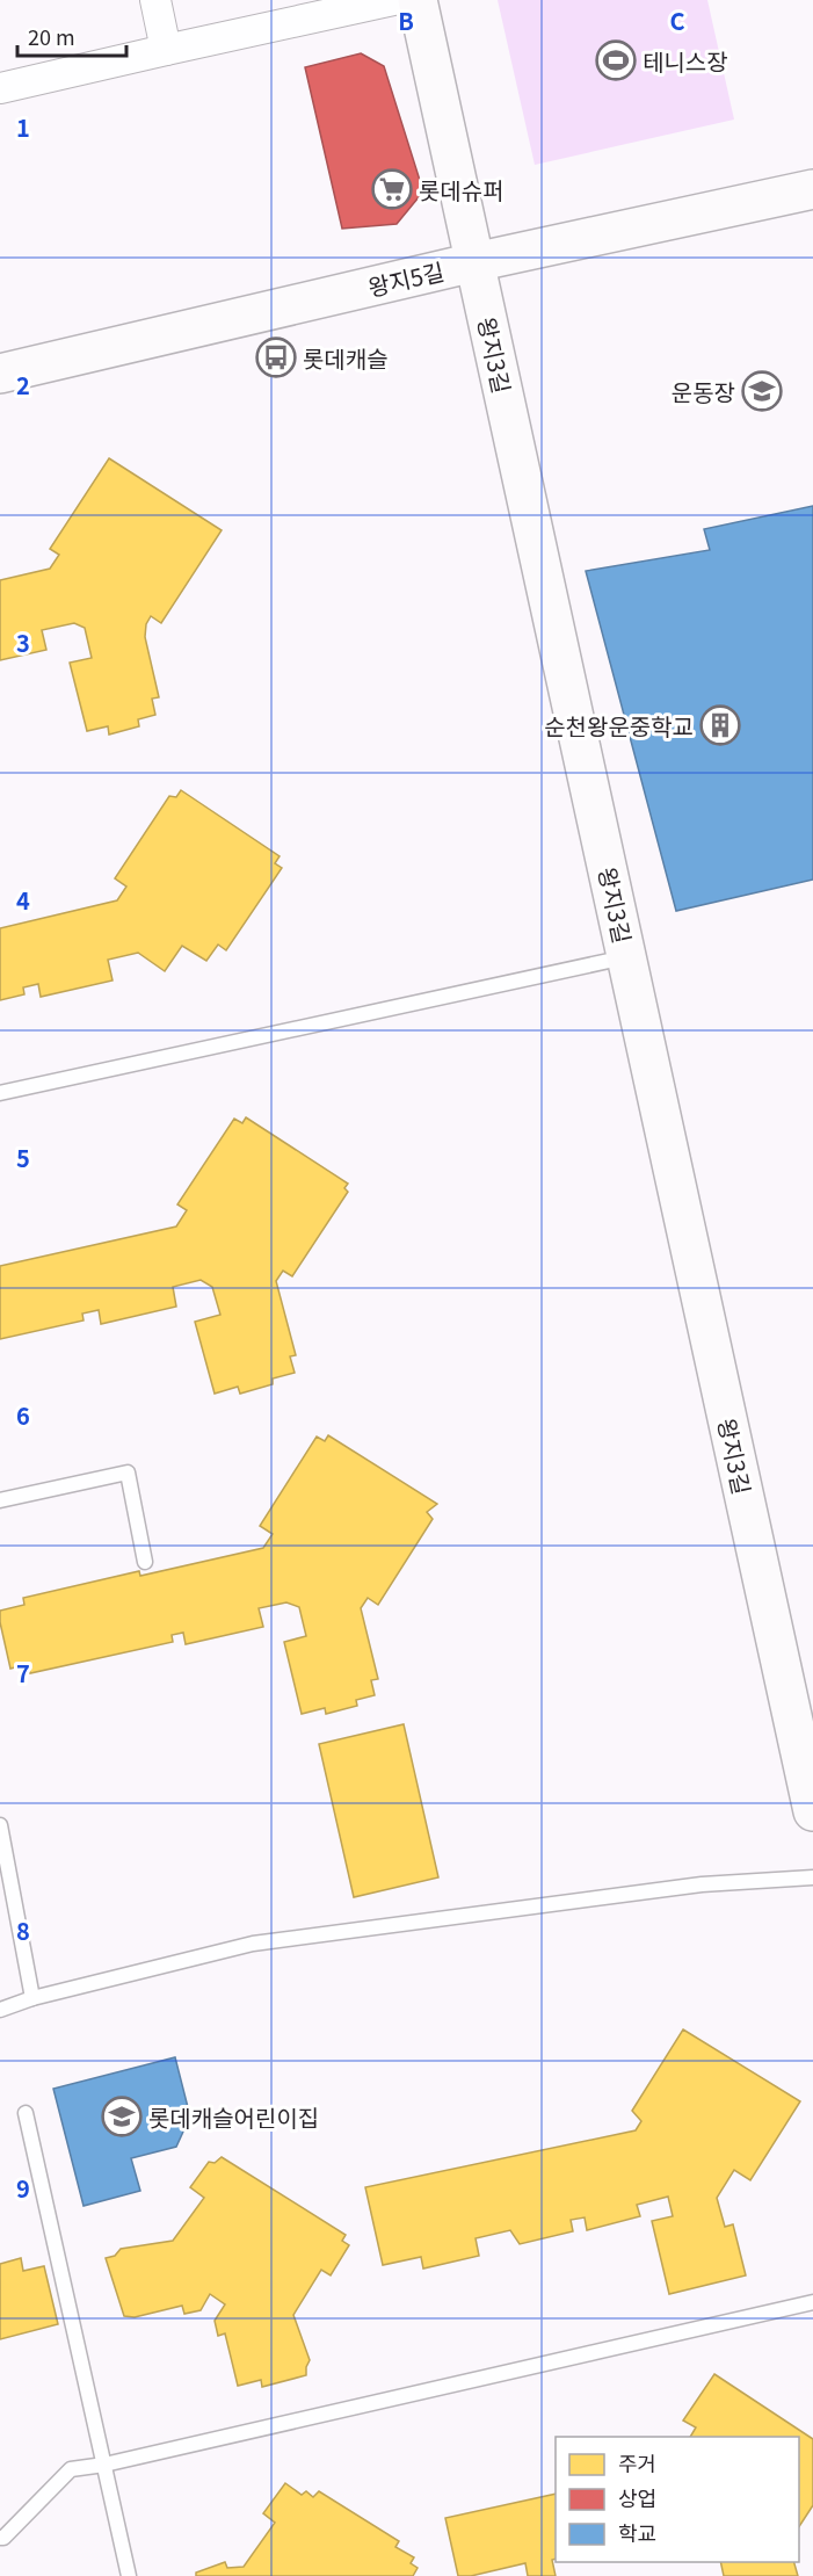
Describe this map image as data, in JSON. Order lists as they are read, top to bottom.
{
  "streets": {
    "street": ["왕지5길", "왕지3길"]
  },
  "crossings": [
    ["왕지5길", "왕지3길"]
  ],
  "places": {
    "sports": ["테니스장"],
    "supermarket": ["롯데슈퍼"],
    "bus stop": ["롯데캐슬"],
    "school or university": ["운동장", "롯데캐슬어린이집"],
    "building": ["순천왕운중학교"]
  },
  "legend": ["주거", "상업", "학교"],
  "scale_bar": "20 m",
  "grid": {
    "columns": ["B", "C"],
    "rows": [
      "1",
      "2",
      "3",
      "4",
      "5",
      "6",
      "7",
      "8",
      "9"
    ]
  }
}
